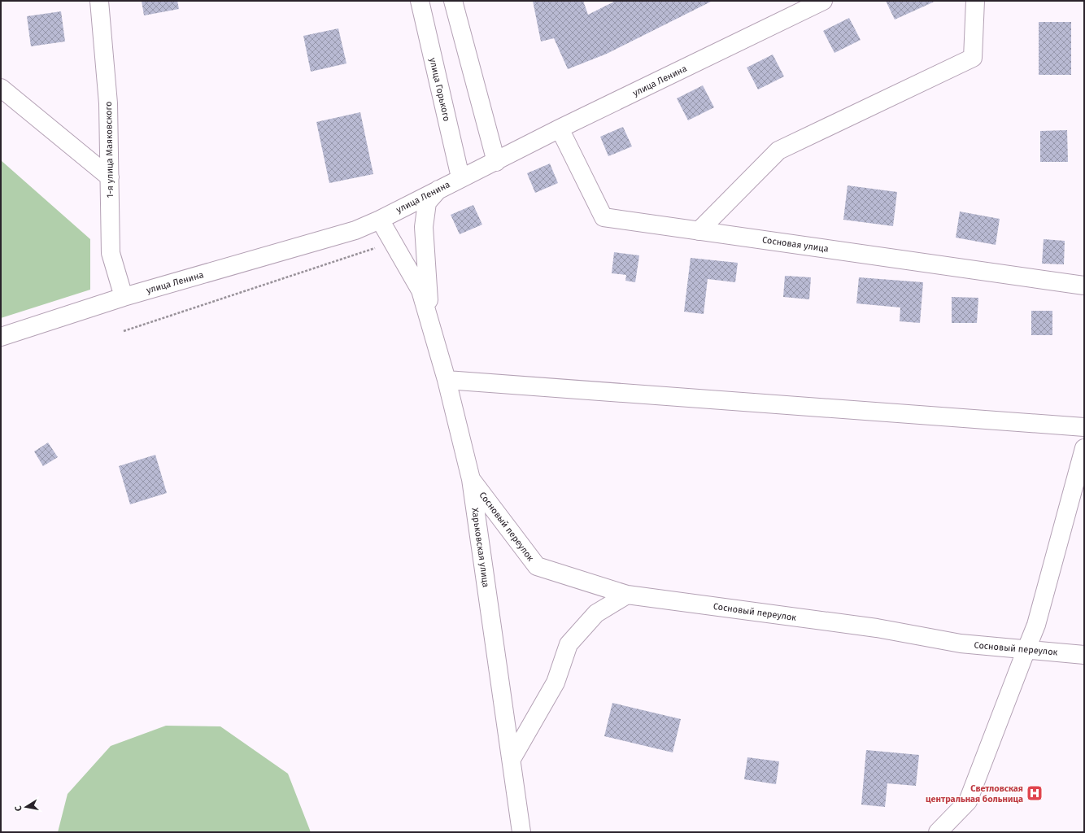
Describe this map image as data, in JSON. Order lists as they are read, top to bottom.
{
  "streets": {
    "street": [
      "улица Ленина",
      "улица Горького",
      "1-я улица Маяковского",
      "Сосновая улица",
      "Сосновый переулок",
      "Харьковская улица"
    ]
  },
  "crossings": [
    ["улица Ленина", "улица Горького"],
    ["улица Ленина", "1-я улица Маяковского"],
    ["улица Ленина", "Сосновая улица"],
    ["улица Ленина", "Харьковская улица"],
    ["Сосновый переулок", "Харьковская улица"]
  ],
  "places": {
    "hospital": ["Светловская центральная больница"]
  },
  "north": "left"
}
